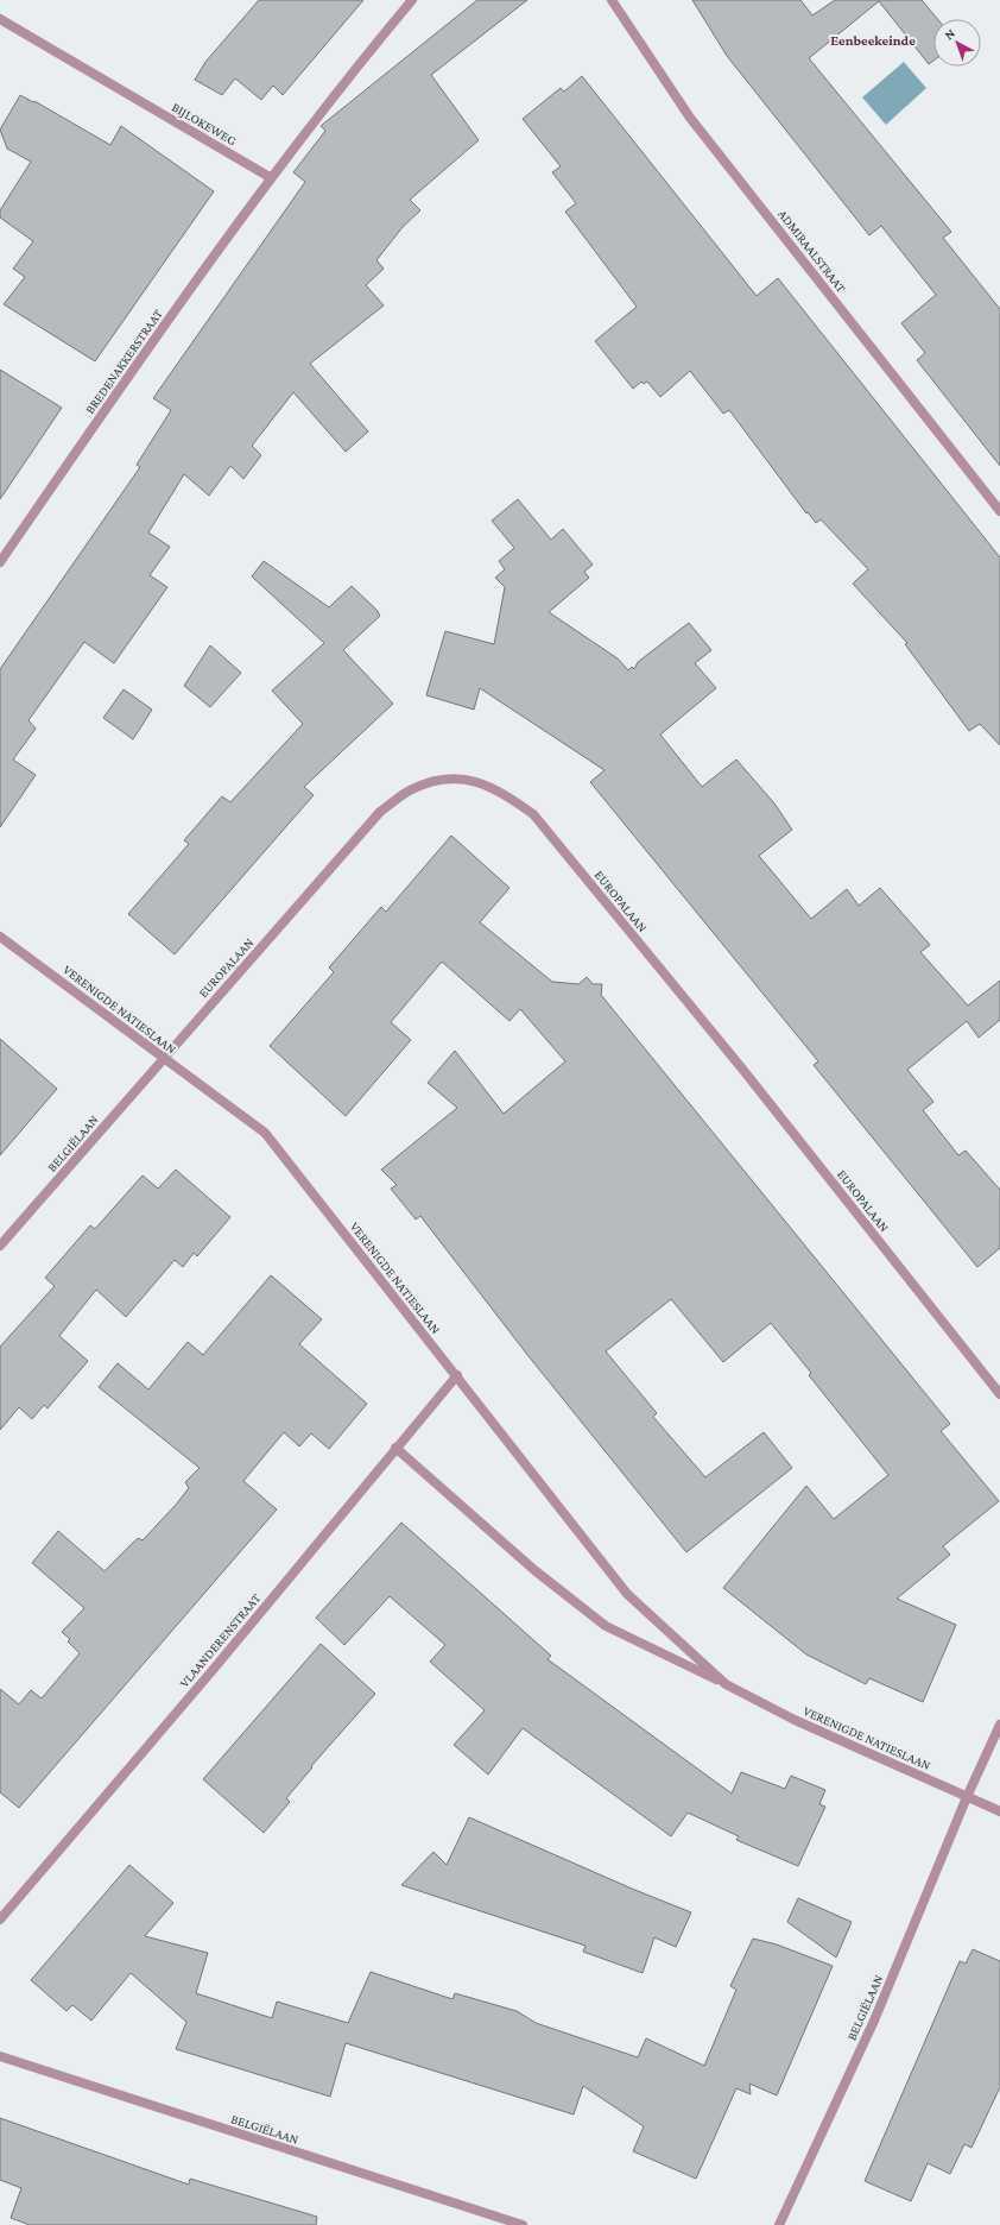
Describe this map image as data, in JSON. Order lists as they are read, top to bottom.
{
  "streets": {
    "street": [
      "BIJLOKEWEG",
      "ADMIRAALSTRAAT",
      "BREDENAKKERSTRAAT",
      "EUROPALAAN",
      "VERENIGDE NATIESLAAN",
      "BELGIËLAAN",
      "VLAANDERENSTRAAT"
    ]
  },
  "crossings": [
    ["BIJLOKEWEG", "BREDENAKKERSTRAAT"],
    ["EUROPALAAN", "VERENIGDE NATIESLAAN"],
    ["EUROPALAAN", "BELGIËLAAN"],
    ["VERENIGDE NATIESLAAN", "BELGIËLAAN"],
    ["VERENIGDE NATIESLAAN", "VLAANDERENSTRAAT"]
  ],
  "districts": ["Eenbeekeinde"],
  "north": "top left"
}
